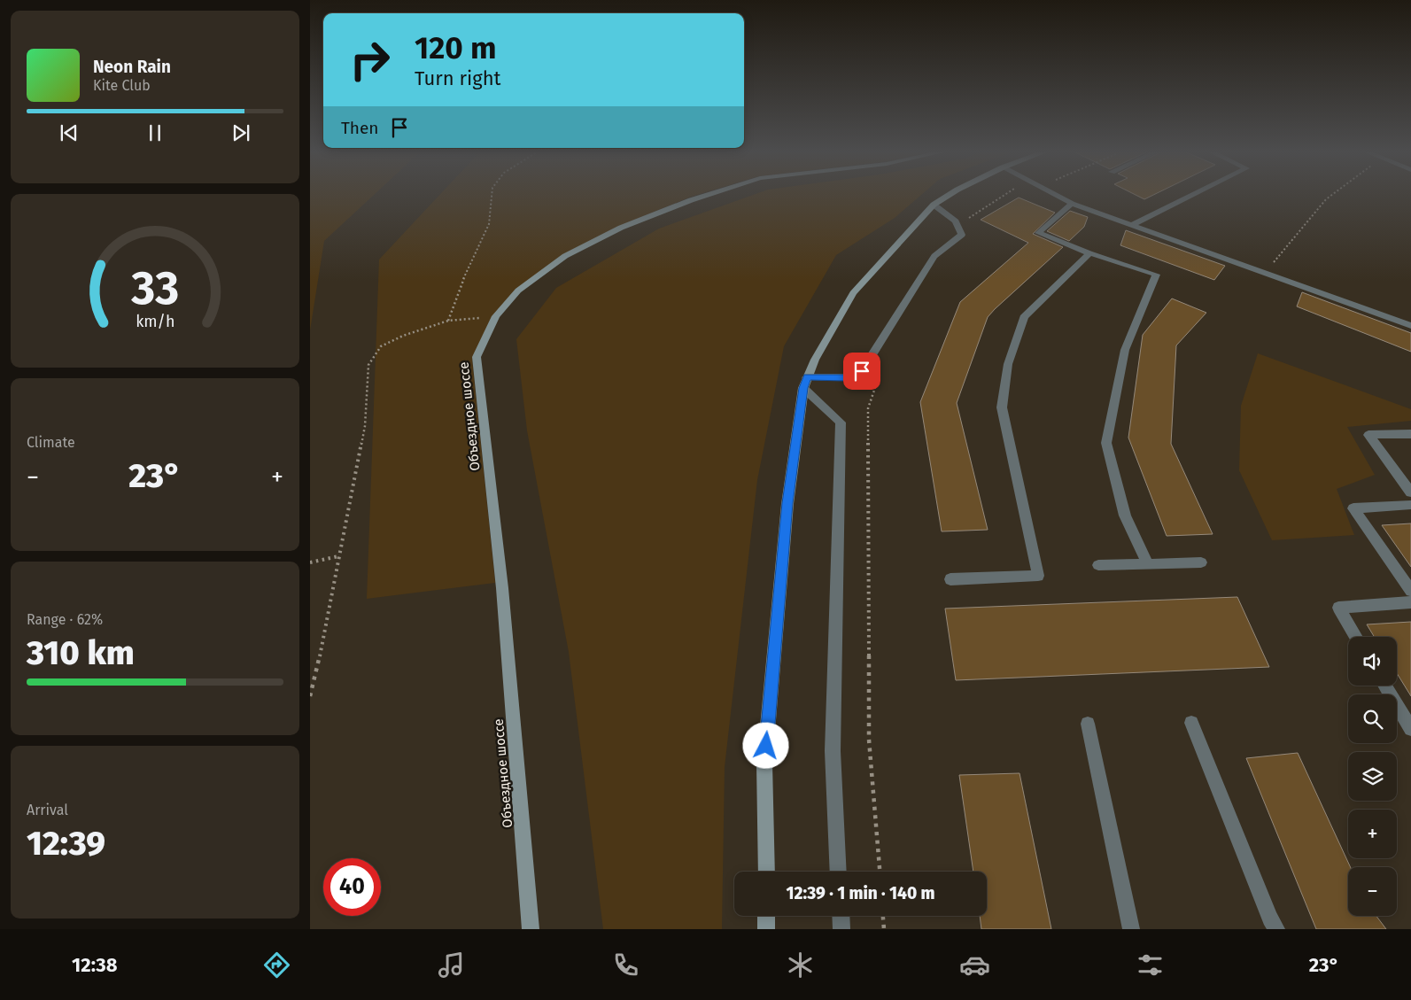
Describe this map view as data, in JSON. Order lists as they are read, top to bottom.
{
  "streets": {
    "street": ["Объездное шоссе"]
  },
  "page": {
    "turn": ["120 m", "Turn right"],
    "song": ["Neon Rain", "Kite Club"],
    "then": "Then",
    "tile": [
      "Climate",
      ["Range · 62%", "310 km"],
      ["Arrival", "12:39"]
    ],
    "heat": ["−", "23°", "+"],
    "map_buttons": ["+", "−"],
    "limit": "40",
    "trip": "12:39 · 1 min · 140 m",
    "tabs": ["12:38", "23°"],
    "gauge": ["33", "km/h"]
  }
}
